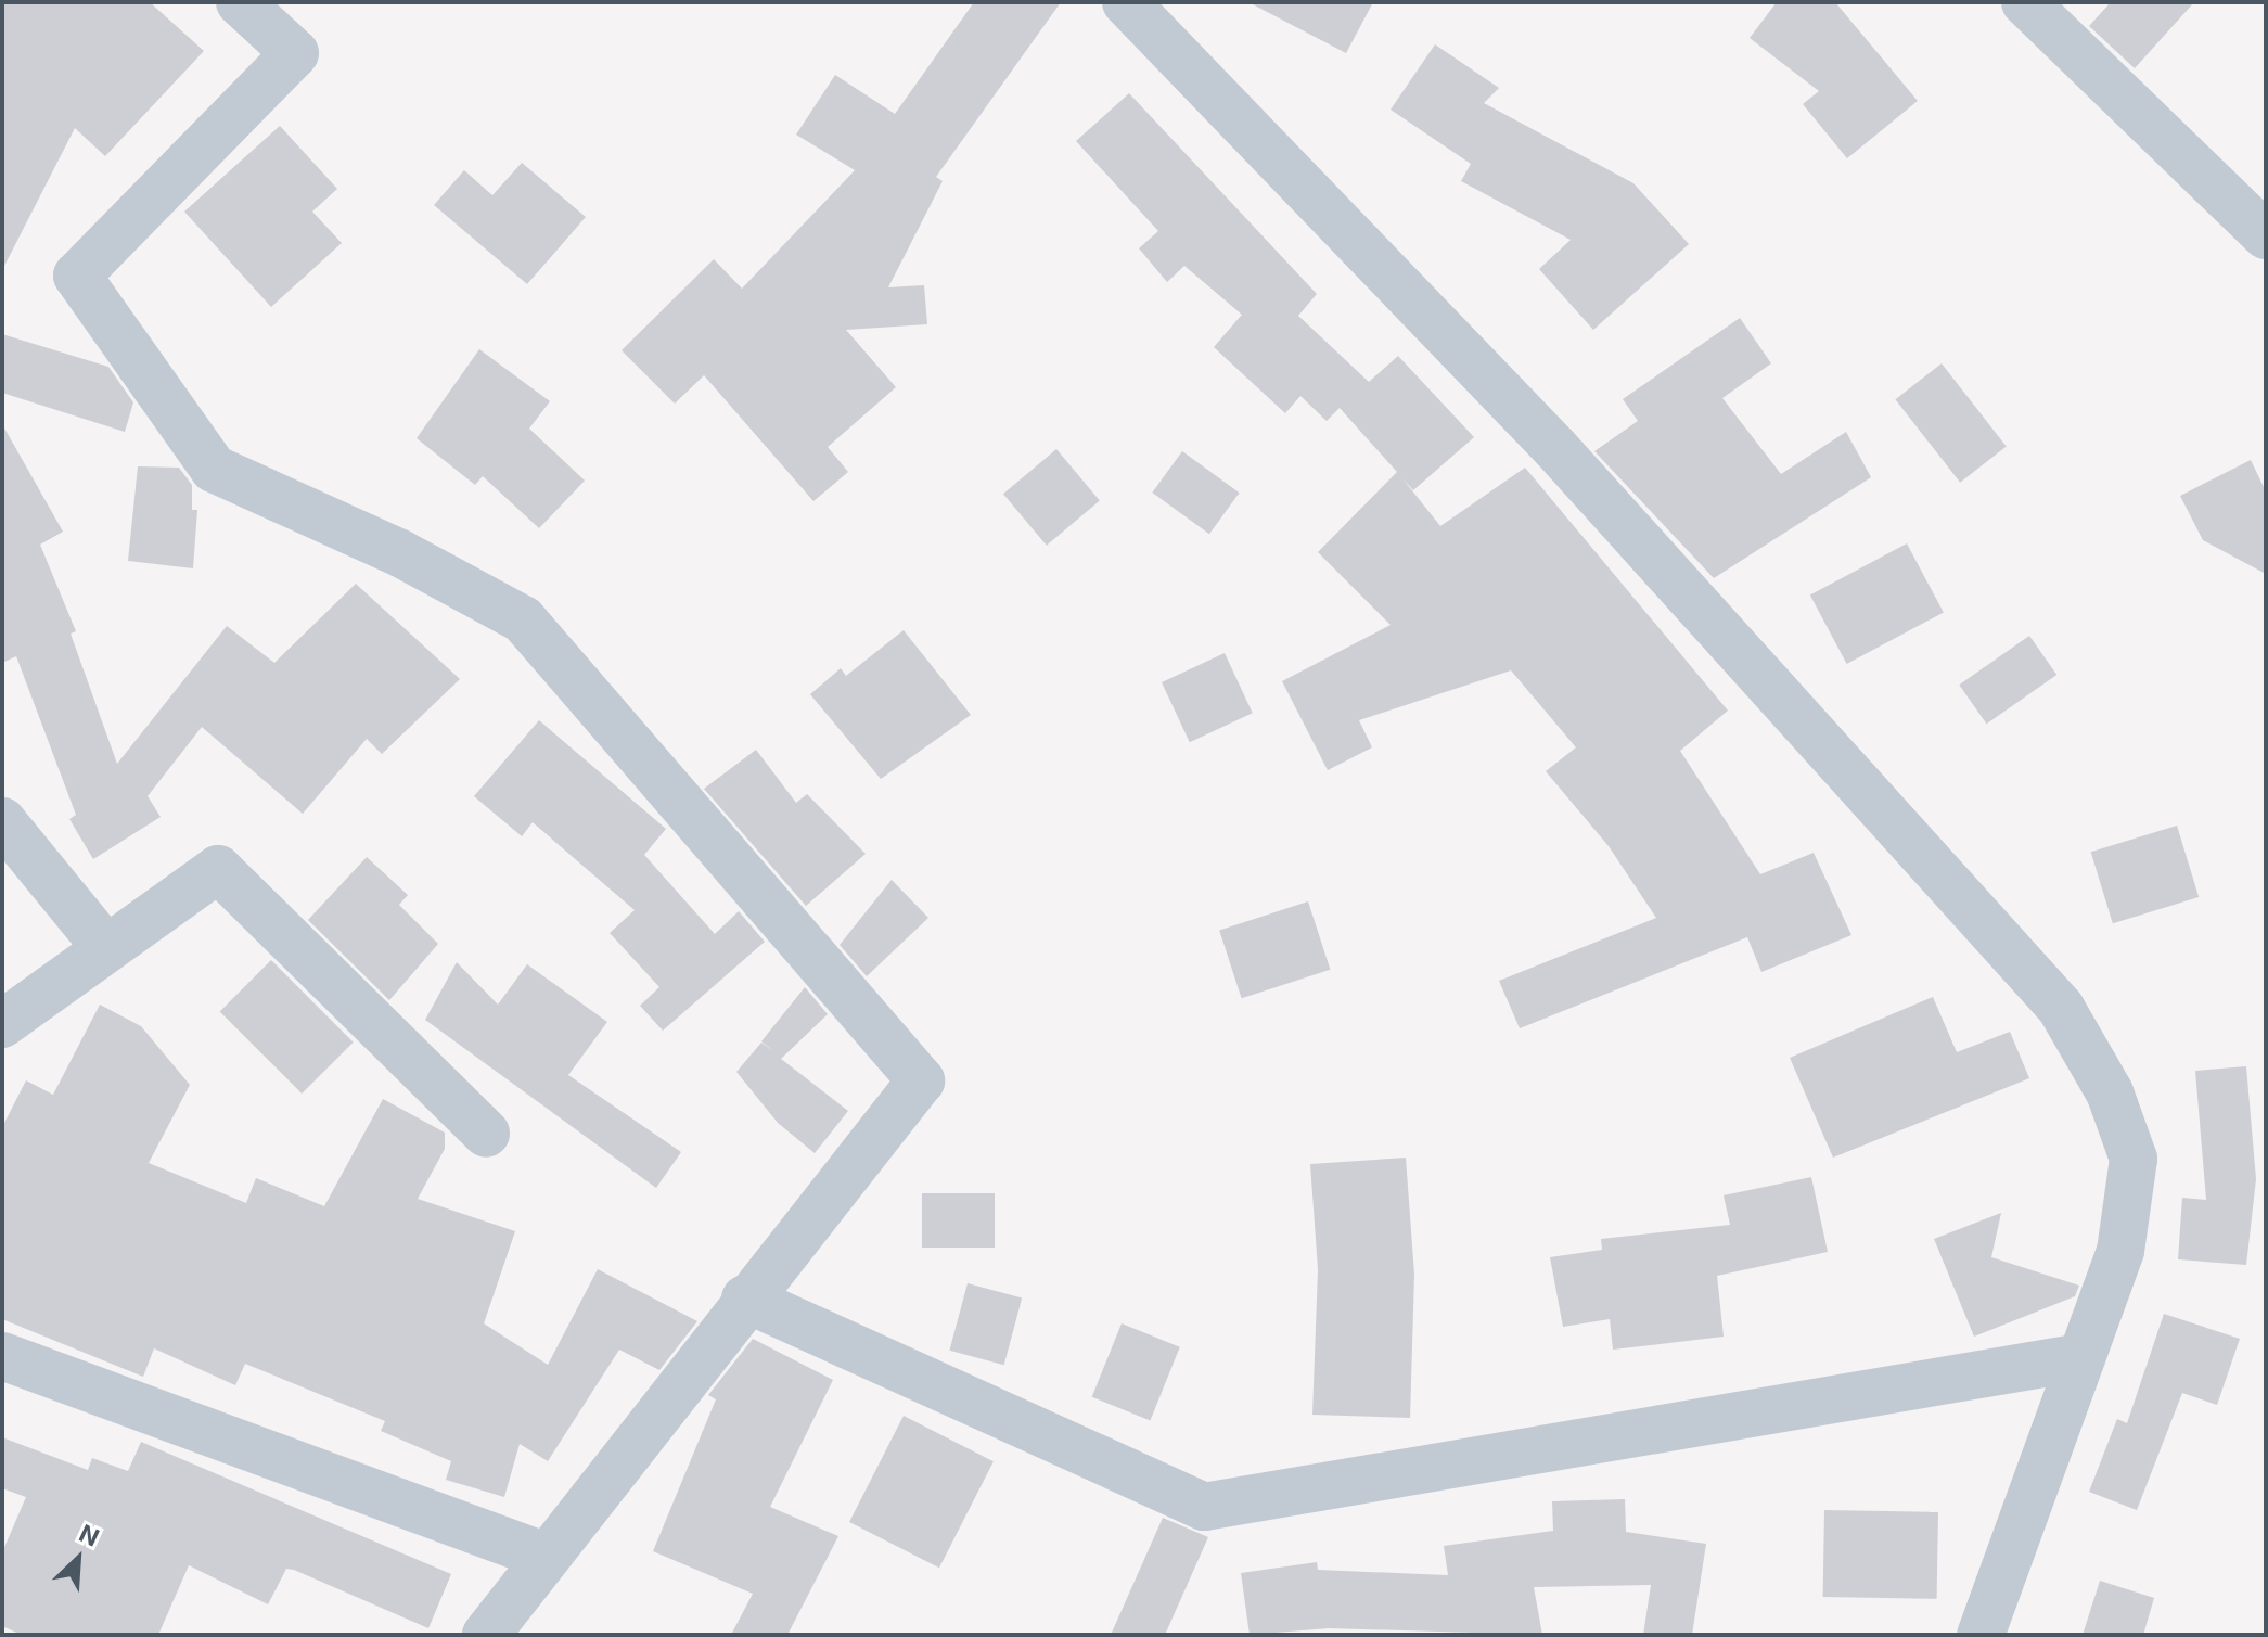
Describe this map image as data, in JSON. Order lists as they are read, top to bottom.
{
  "north": "top right"
}
